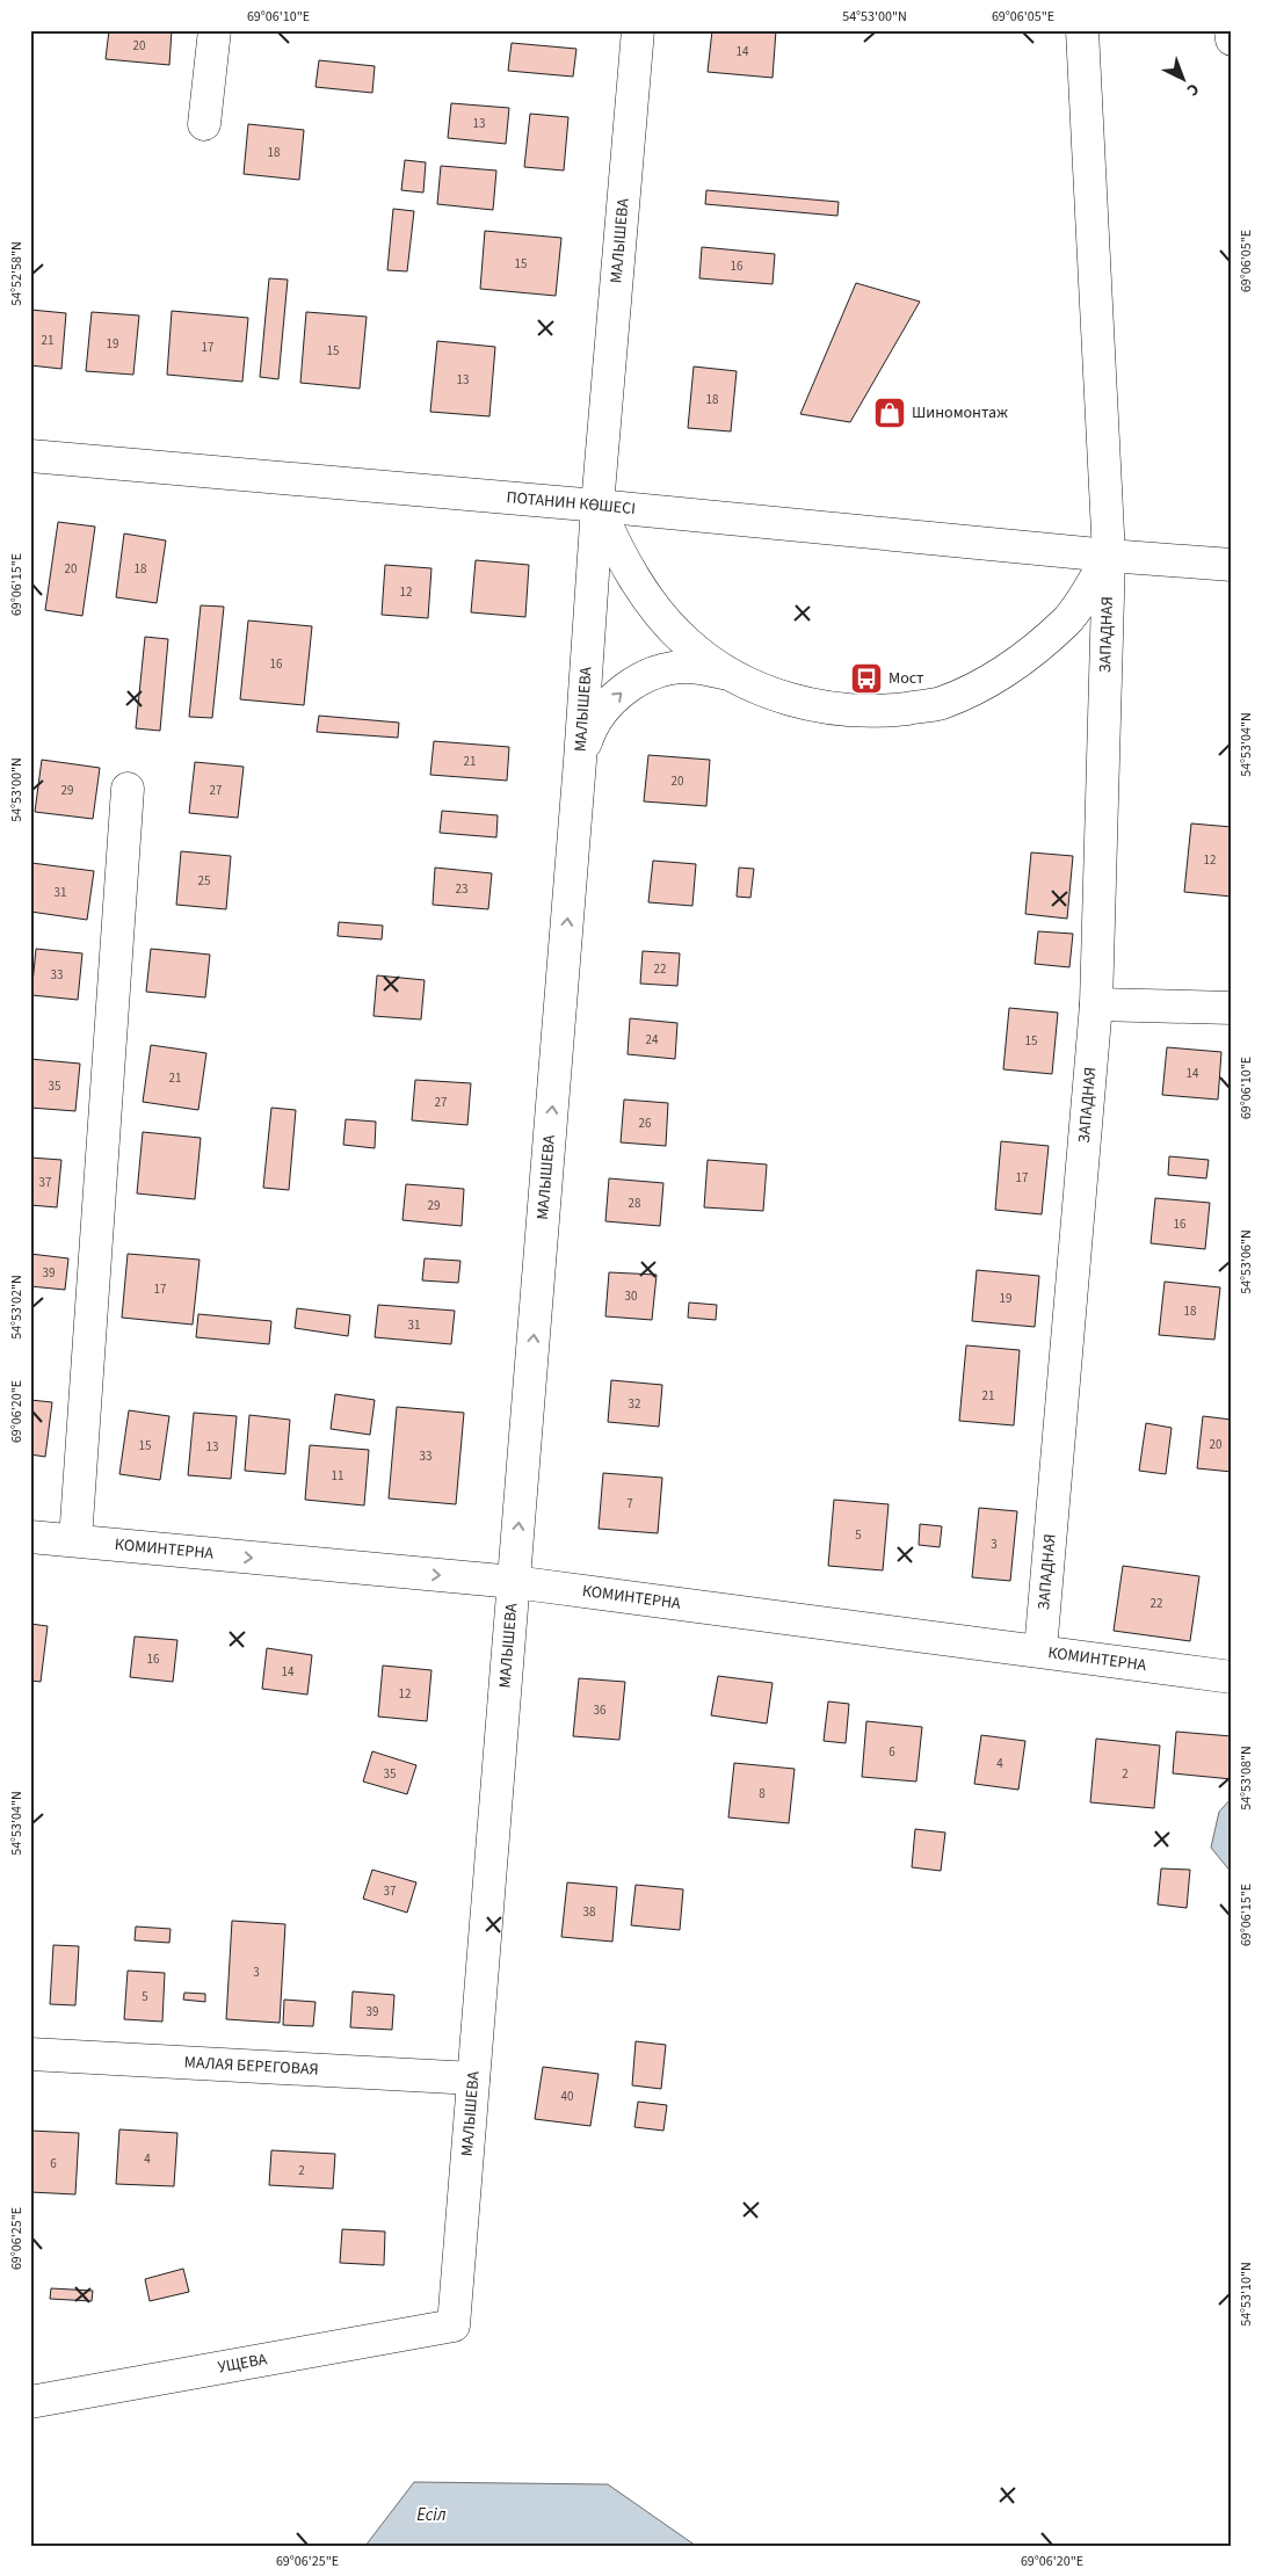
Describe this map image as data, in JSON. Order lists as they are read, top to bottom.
{
  "streets": {
    "main road": [
      "МАЛЫШЕВА",
      "ПОТАНИН КӨШЕСІ",
      "ЗАПАДНАЯ",
      "КОМИНТЕРНА",
      "МАЛАЯ БЕРЕГОВАЯ",
      "УЩЕВА"
    ]
  },
  "crossings": [
    ["МАЛЫШЕВА", "ПОТАНИН КӨШЕСІ"],
    ["МАЛЫШЕВА", "КОМИНТЕРНА"],
    ["МАЛЫШЕВА", "МАЛАЯ БЕРЕГОВАЯ"],
    ["МАЛЫШЕВА", "УЩЕВА"],
    ["ПОТАНИН КӨШЕСІ", "ЗАПАДНАЯ"],
    ["ЗАПАДНАЯ", "КОМИНТЕРНА"]
  ],
  "one_way": ["МАЛЫШЕВА", "КОМИНТЕРНА"],
  "water": ["Есіл"],
  "places": {
    "shop": ["Шиномонтаж"],
    "bus stop": ["Мост"]
  },
  "house_numbers": [
    "20",
    "14",
    "13",
    "18",
    "15",
    "16",
    "21",
    "19",
    "17",
    "15",
    "13",
    "18",
    "20",
    "18",
    "12",
    "16",
    "21",
    "20",
    "29",
    "27",
    "12",
    "25",
    "23",
    "31",
    "22",
    "33",
    "24",
    "15",
    "14",
    "21",
    "35",
    "27",
    "26",
    "17",
    "37",
    "28",
    "29",
    "16",
    "39",
    "17",
    "30",
    "19",
    "18",
    "31",
    "21",
    "32",
    "20",
    "15",
    "13",
    "33",
    "11",
    "7",
    "5",
    "3",
    "22",
    "16",
    "14",
    "12",
    "36",
    "6",
    "4",
    "35",
    "2",
    "8",
    "37",
    "38",
    "3",
    "5",
    "39",
    "40",
    "4",
    "6",
    "2"
  ],
  "north": "bottom right",
  "coordinates": [
    "69°06'10\"E",
    "54°53'00\"N",
    "69°06'05\"E",
    "54°52'58\"N",
    "69°06'15\"E",
    "54°53'04\"N",
    "54°53'06\"N",
    "54°53'02\"N",
    "69°06'20\"E",
    "54°53'08\"N",
    "69°06'25\"E",
    "54°53'10\"N"
  ]
}
